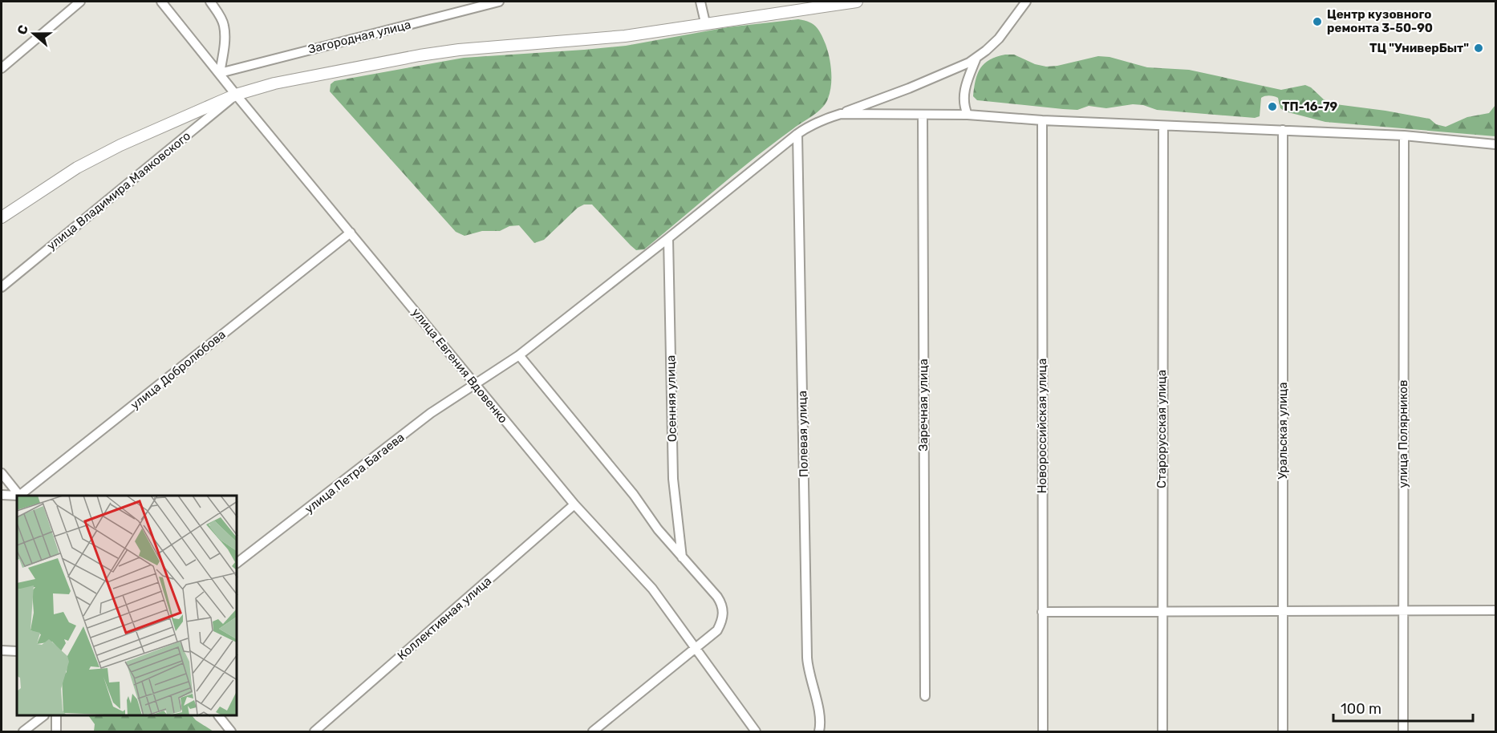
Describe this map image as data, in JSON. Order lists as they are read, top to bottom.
{
  "streets": {
    "street": [
      "Загородная улица",
      "улица Владимира Маяковского",
      "улица Евгения Вдовенко",
      "улица Добролюбова",
      "Осенняя улица",
      "Заречная улица",
      "Новороссийская улица",
      "Старорусская улица",
      "Уральская улица",
      "Полевая улица",
      "улица Полярников",
      "улица Петра Багаева",
      "Коллективная улица"
    ]
  },
  "crossings": [
    ["Загородная улица", "улица Евгения Вдовенко"],
    ["улица Владимира Маяковского", "улица Евгения Вдовенко"],
    ["улица Евгения Вдовенко", "улица Добролюбова"],
    ["улица Евгения Вдовенко", "улица Петра Багаева"],
    ["улица Евгения Вдовенко", "Коллективная улица"],
    ["Осенняя улица", "улица Петра Багаева"],
    ["Полевая улица", "улица Петра Багаева"]
  ],
  "places": ["Центр кузовного ремонта 3-50-90", "ТЦ \"УниверБыт\"", "ТП-16-79"],
  "scale_bar": "100 m",
  "north": "left"
}
